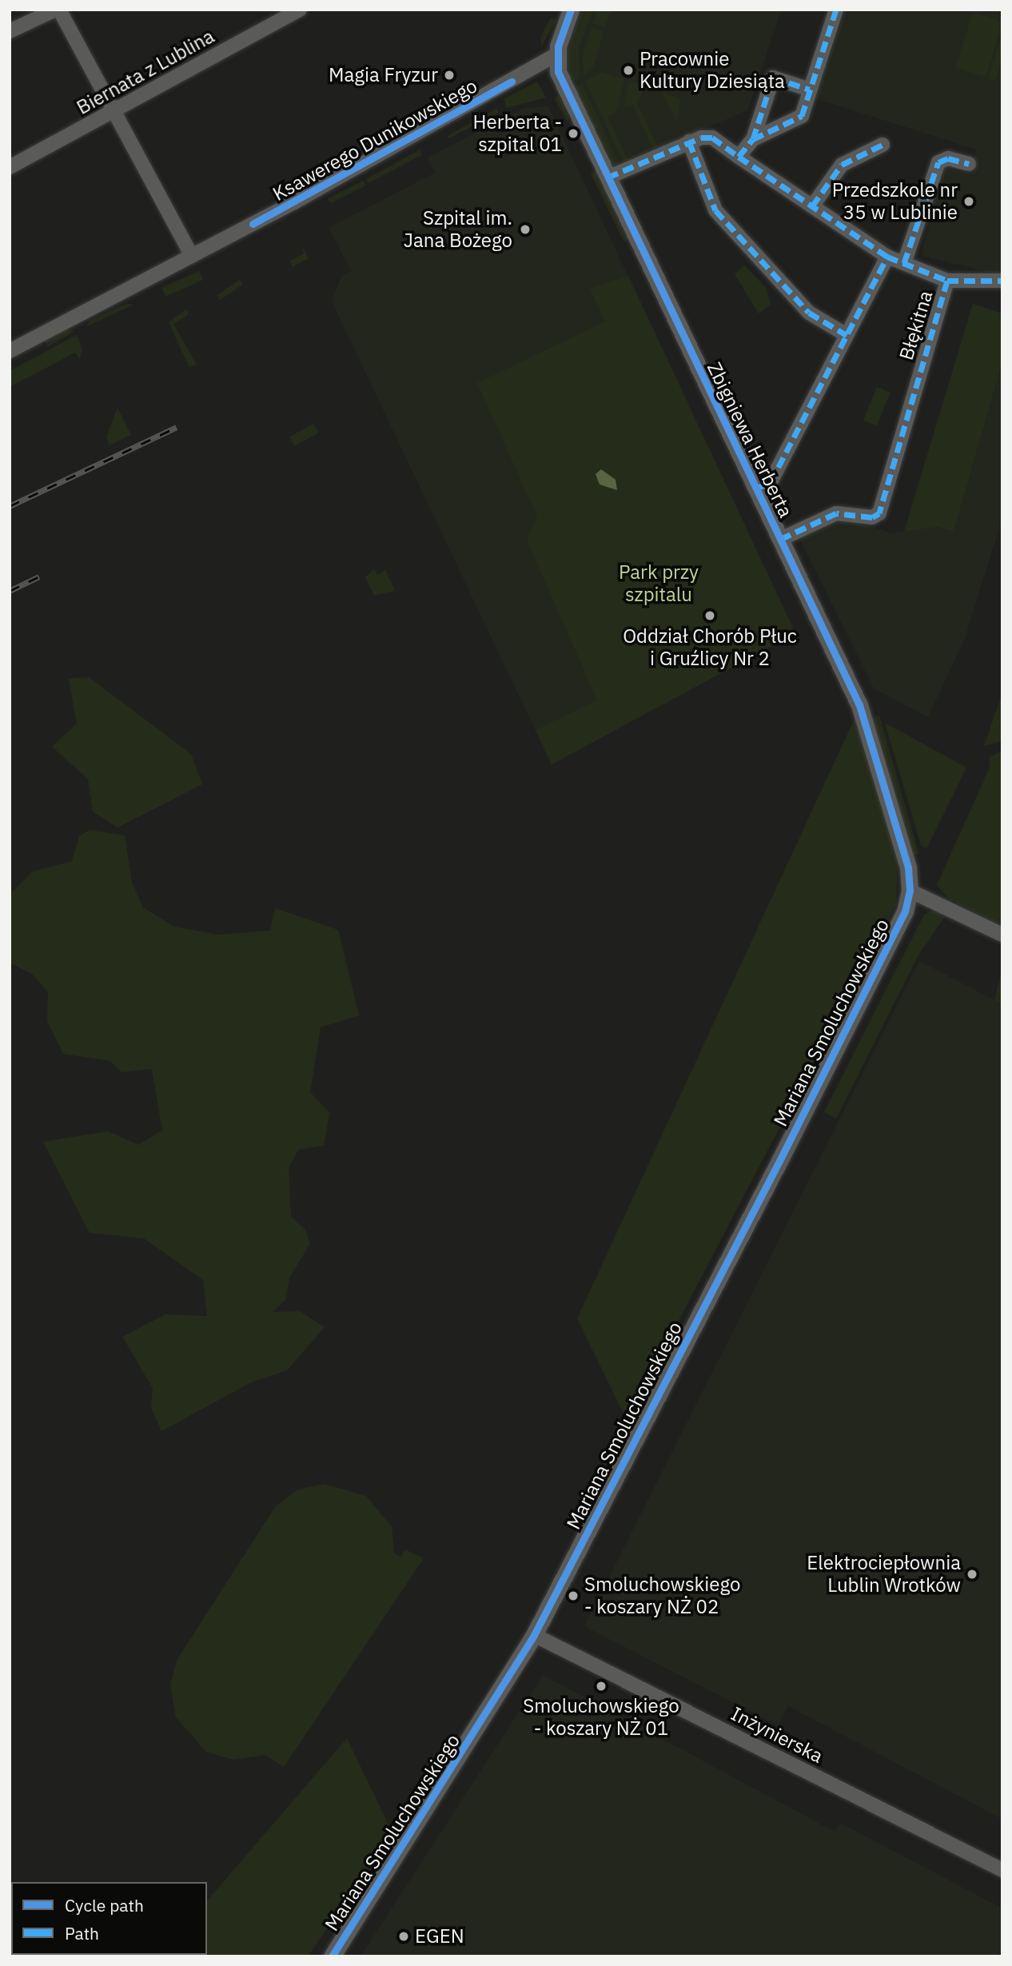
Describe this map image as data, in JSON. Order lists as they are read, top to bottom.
{
  "streets": {
    "street": [
      "Biernata z Lublina",
      "Ksawerego Dunikowskiego",
      "Błękitna",
      "Zbigniewa Herberta",
      "Mariana Smoluchowskiego",
      "Inżynierska"
    ]
  },
  "crossings": [
    ["Ksawerego Dunikowskiego", "Zbigniewa Herberta"],
    ["Błękitna", "Zbigniewa Herberta"],
    ["Zbigniewa Herberta", "Mariana Smoluchowskiego"],
    ["Mariana Smoluchowskiego", "Inżynierska"]
  ],
  "parks": ["Park przy szpitalu"],
  "places": [
    "Pracownie Kultury Dziesiąta",
    "Magia Fryzur",
    "Herberta - szpital 01",
    "Przedszkole nr 35 w Lublinie",
    "Szpital im. Jana Bożego",
    "Oddział Chorób Płuc i Gruźlicy Nr 2",
    "Elektrociepłownia Lublin Wrotków",
    "Smoluchowskiego - koszary NŻ 02",
    "Smoluchowskiego - koszary NŻ 01",
    "EGEN"
  ],
  "legend": ["Cycle path", "Path"]
}
